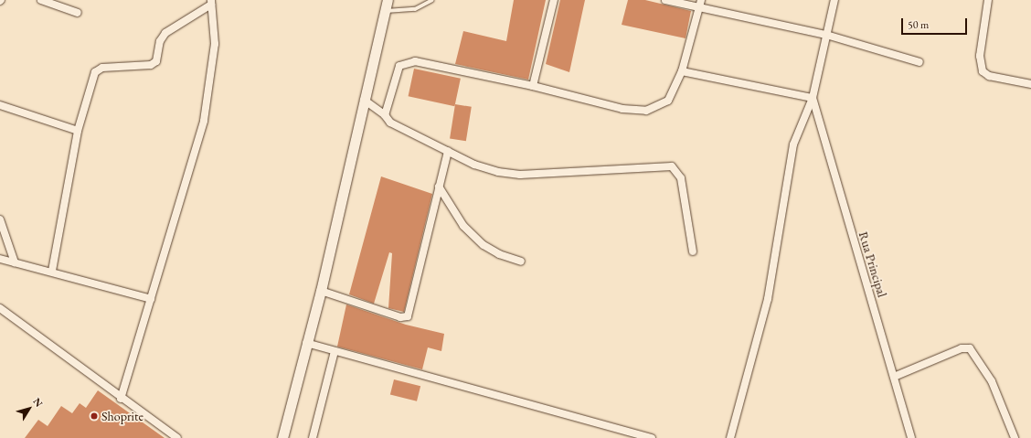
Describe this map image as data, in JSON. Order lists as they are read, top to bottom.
{
  "streets": {
    "street": ["Rua Principal"]
  },
  "places": ["Shoprite"],
  "scale_bar": "50 m",
  "north": "top right"
}
